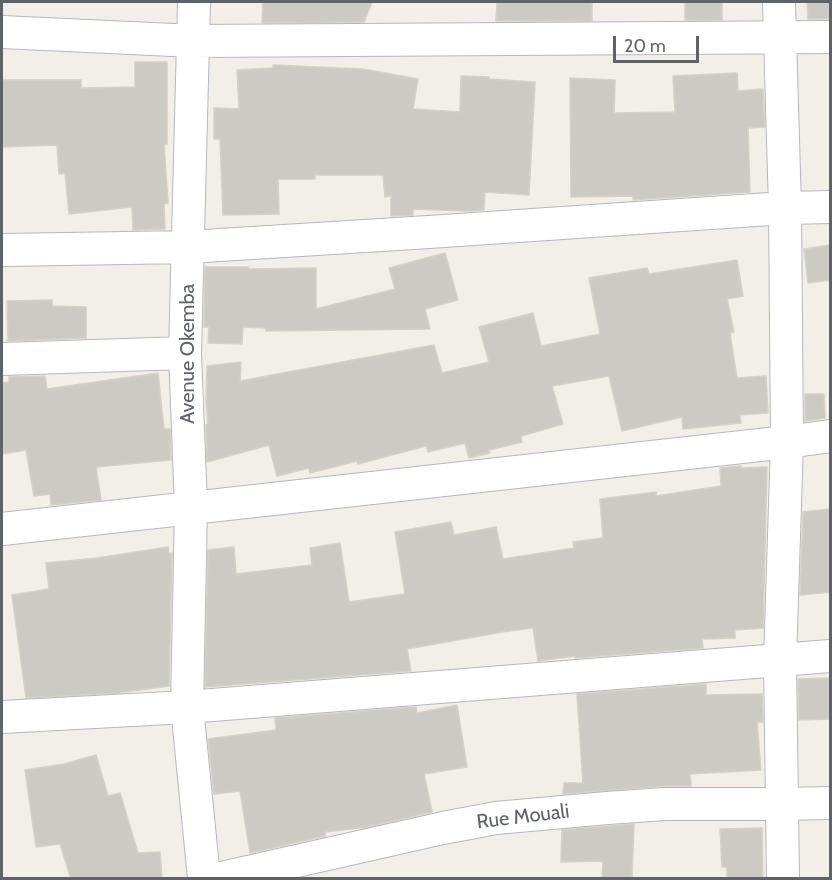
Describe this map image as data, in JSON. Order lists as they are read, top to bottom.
{
  "streets": {
    "street": ["Avenue Okemba", "Rue Mouali"]
  },
  "scale_bar": "20 m"
}
